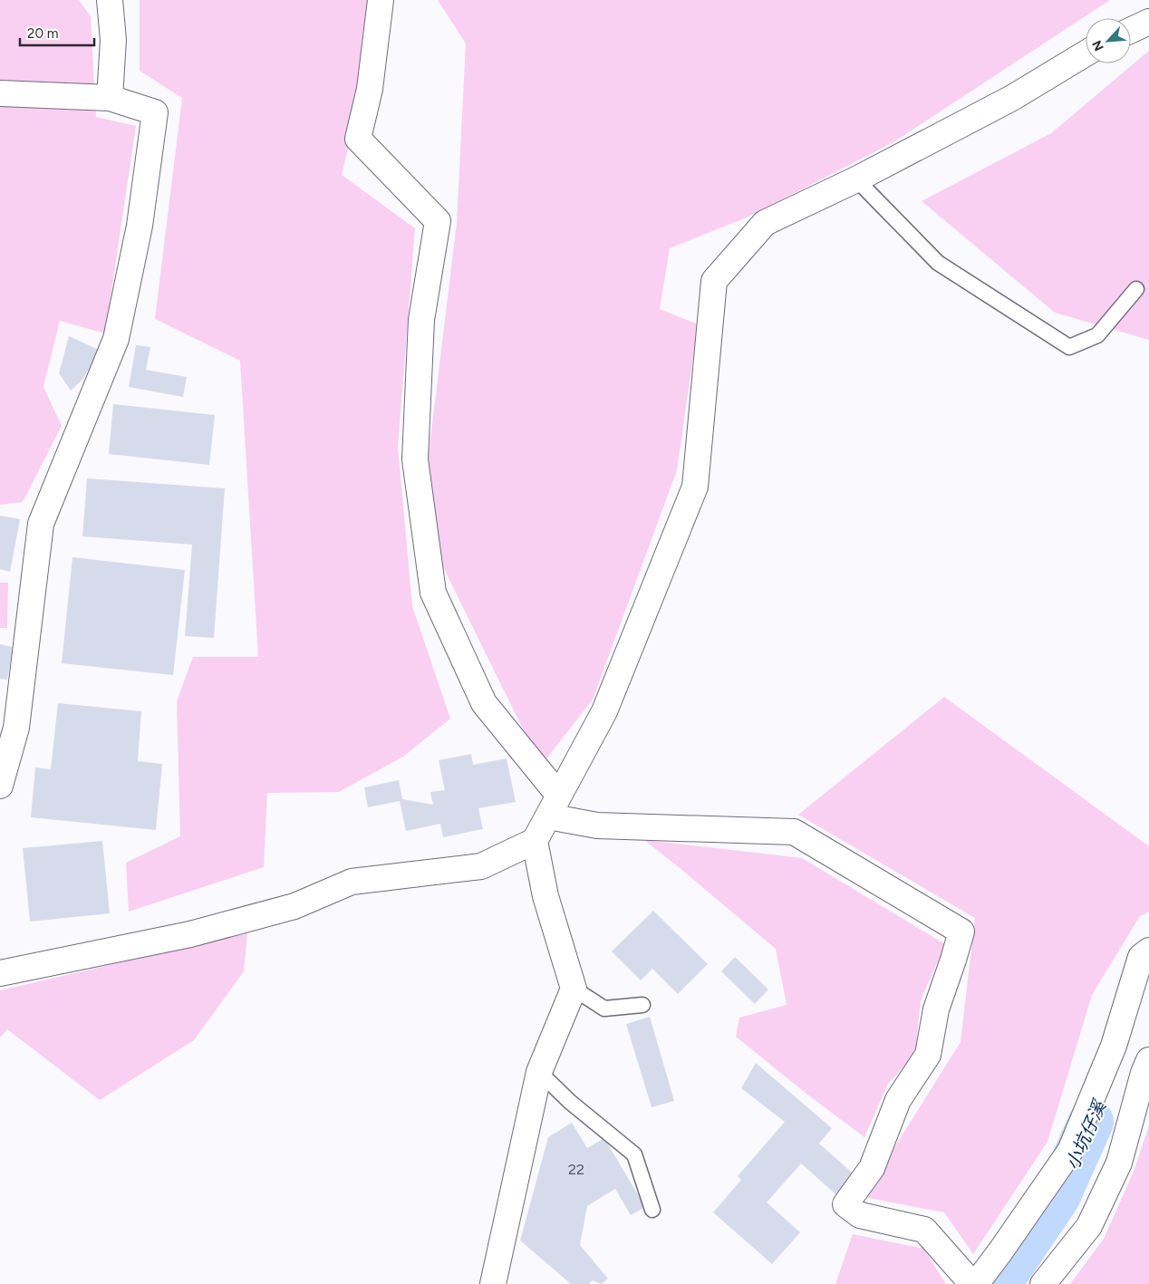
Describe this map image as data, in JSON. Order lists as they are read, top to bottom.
{
  "water": ["小坑仔溪"],
  "house_numbers": ["22"],
  "scale_bar": "20 m",
  "north": "bottom left"
}
